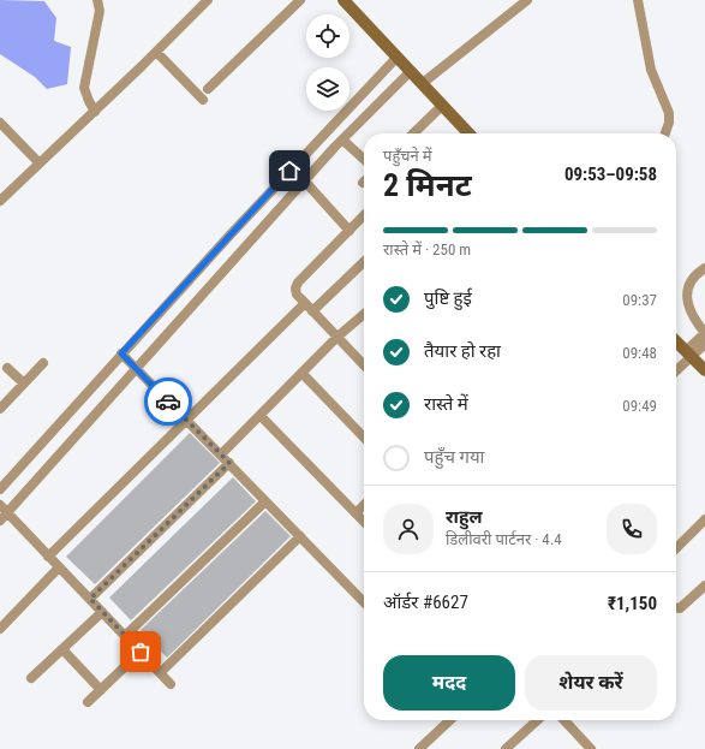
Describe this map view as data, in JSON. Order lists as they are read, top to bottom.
{
  "page": {
    "heading": ["2 मिनट", "पहुँचने में", "09:53–09:58"],
    "panel": [
      "राहुल",
      "डिलीवरी पार्टनर · 4.4",
      "ऑर्डर #6627",
      "₹1,150"
    ],
    "bar": "रास्ते में · 250 m",
    "list": [
      ["पुष्टि हुई", "09:37"],
      ["तैयार हो रहा", "09:48"],
      ["रास्ते में", "09:49"],
      "पहुँच गया"
    ],
    "buttons": ["मदद", "शेयर करें"]
  }
}
